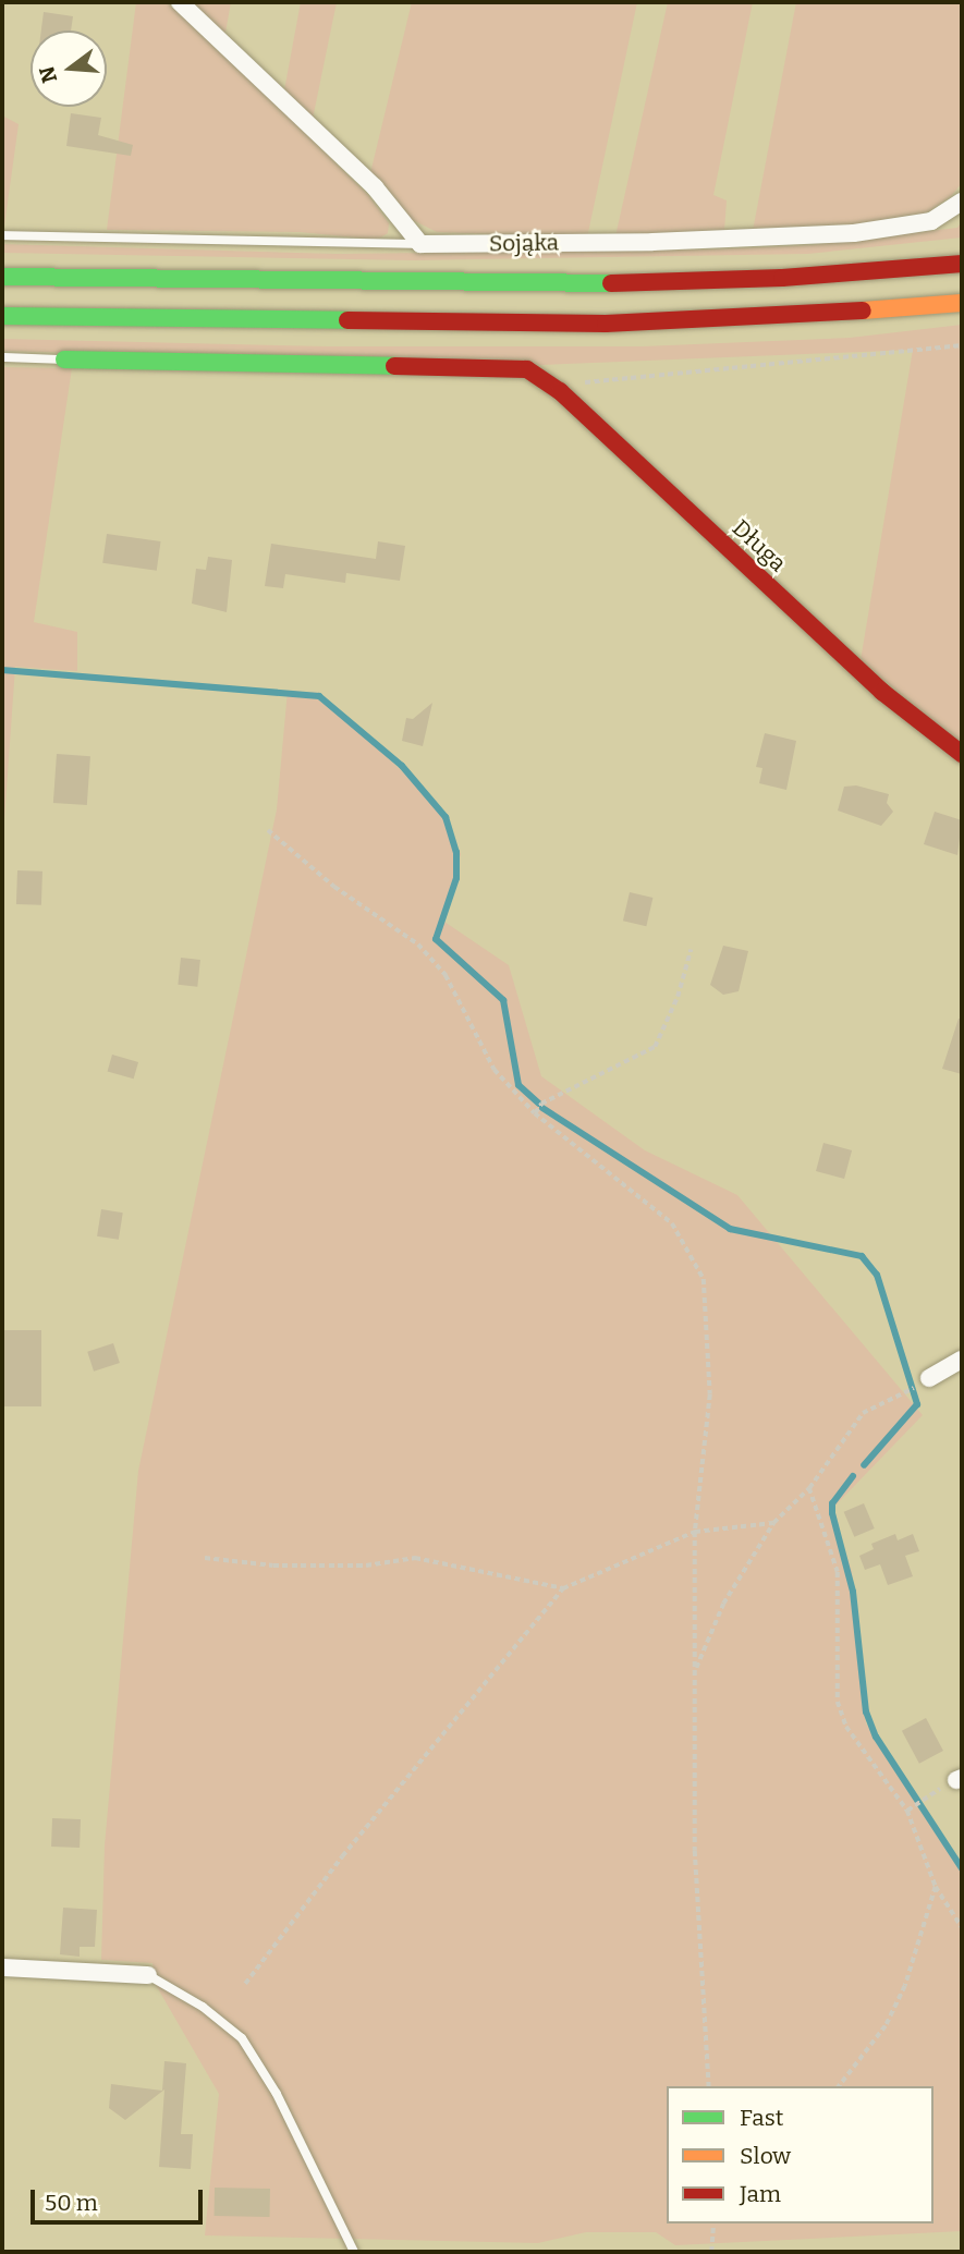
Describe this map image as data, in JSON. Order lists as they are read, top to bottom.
{
  "streets": {
    "main road": ["Długa"],
    "street": ["Sojąka"]
  },
  "legend": ["Fast", "Slow", "Jam"],
  "scale_bar": "50 m",
  "north": "left"
}
